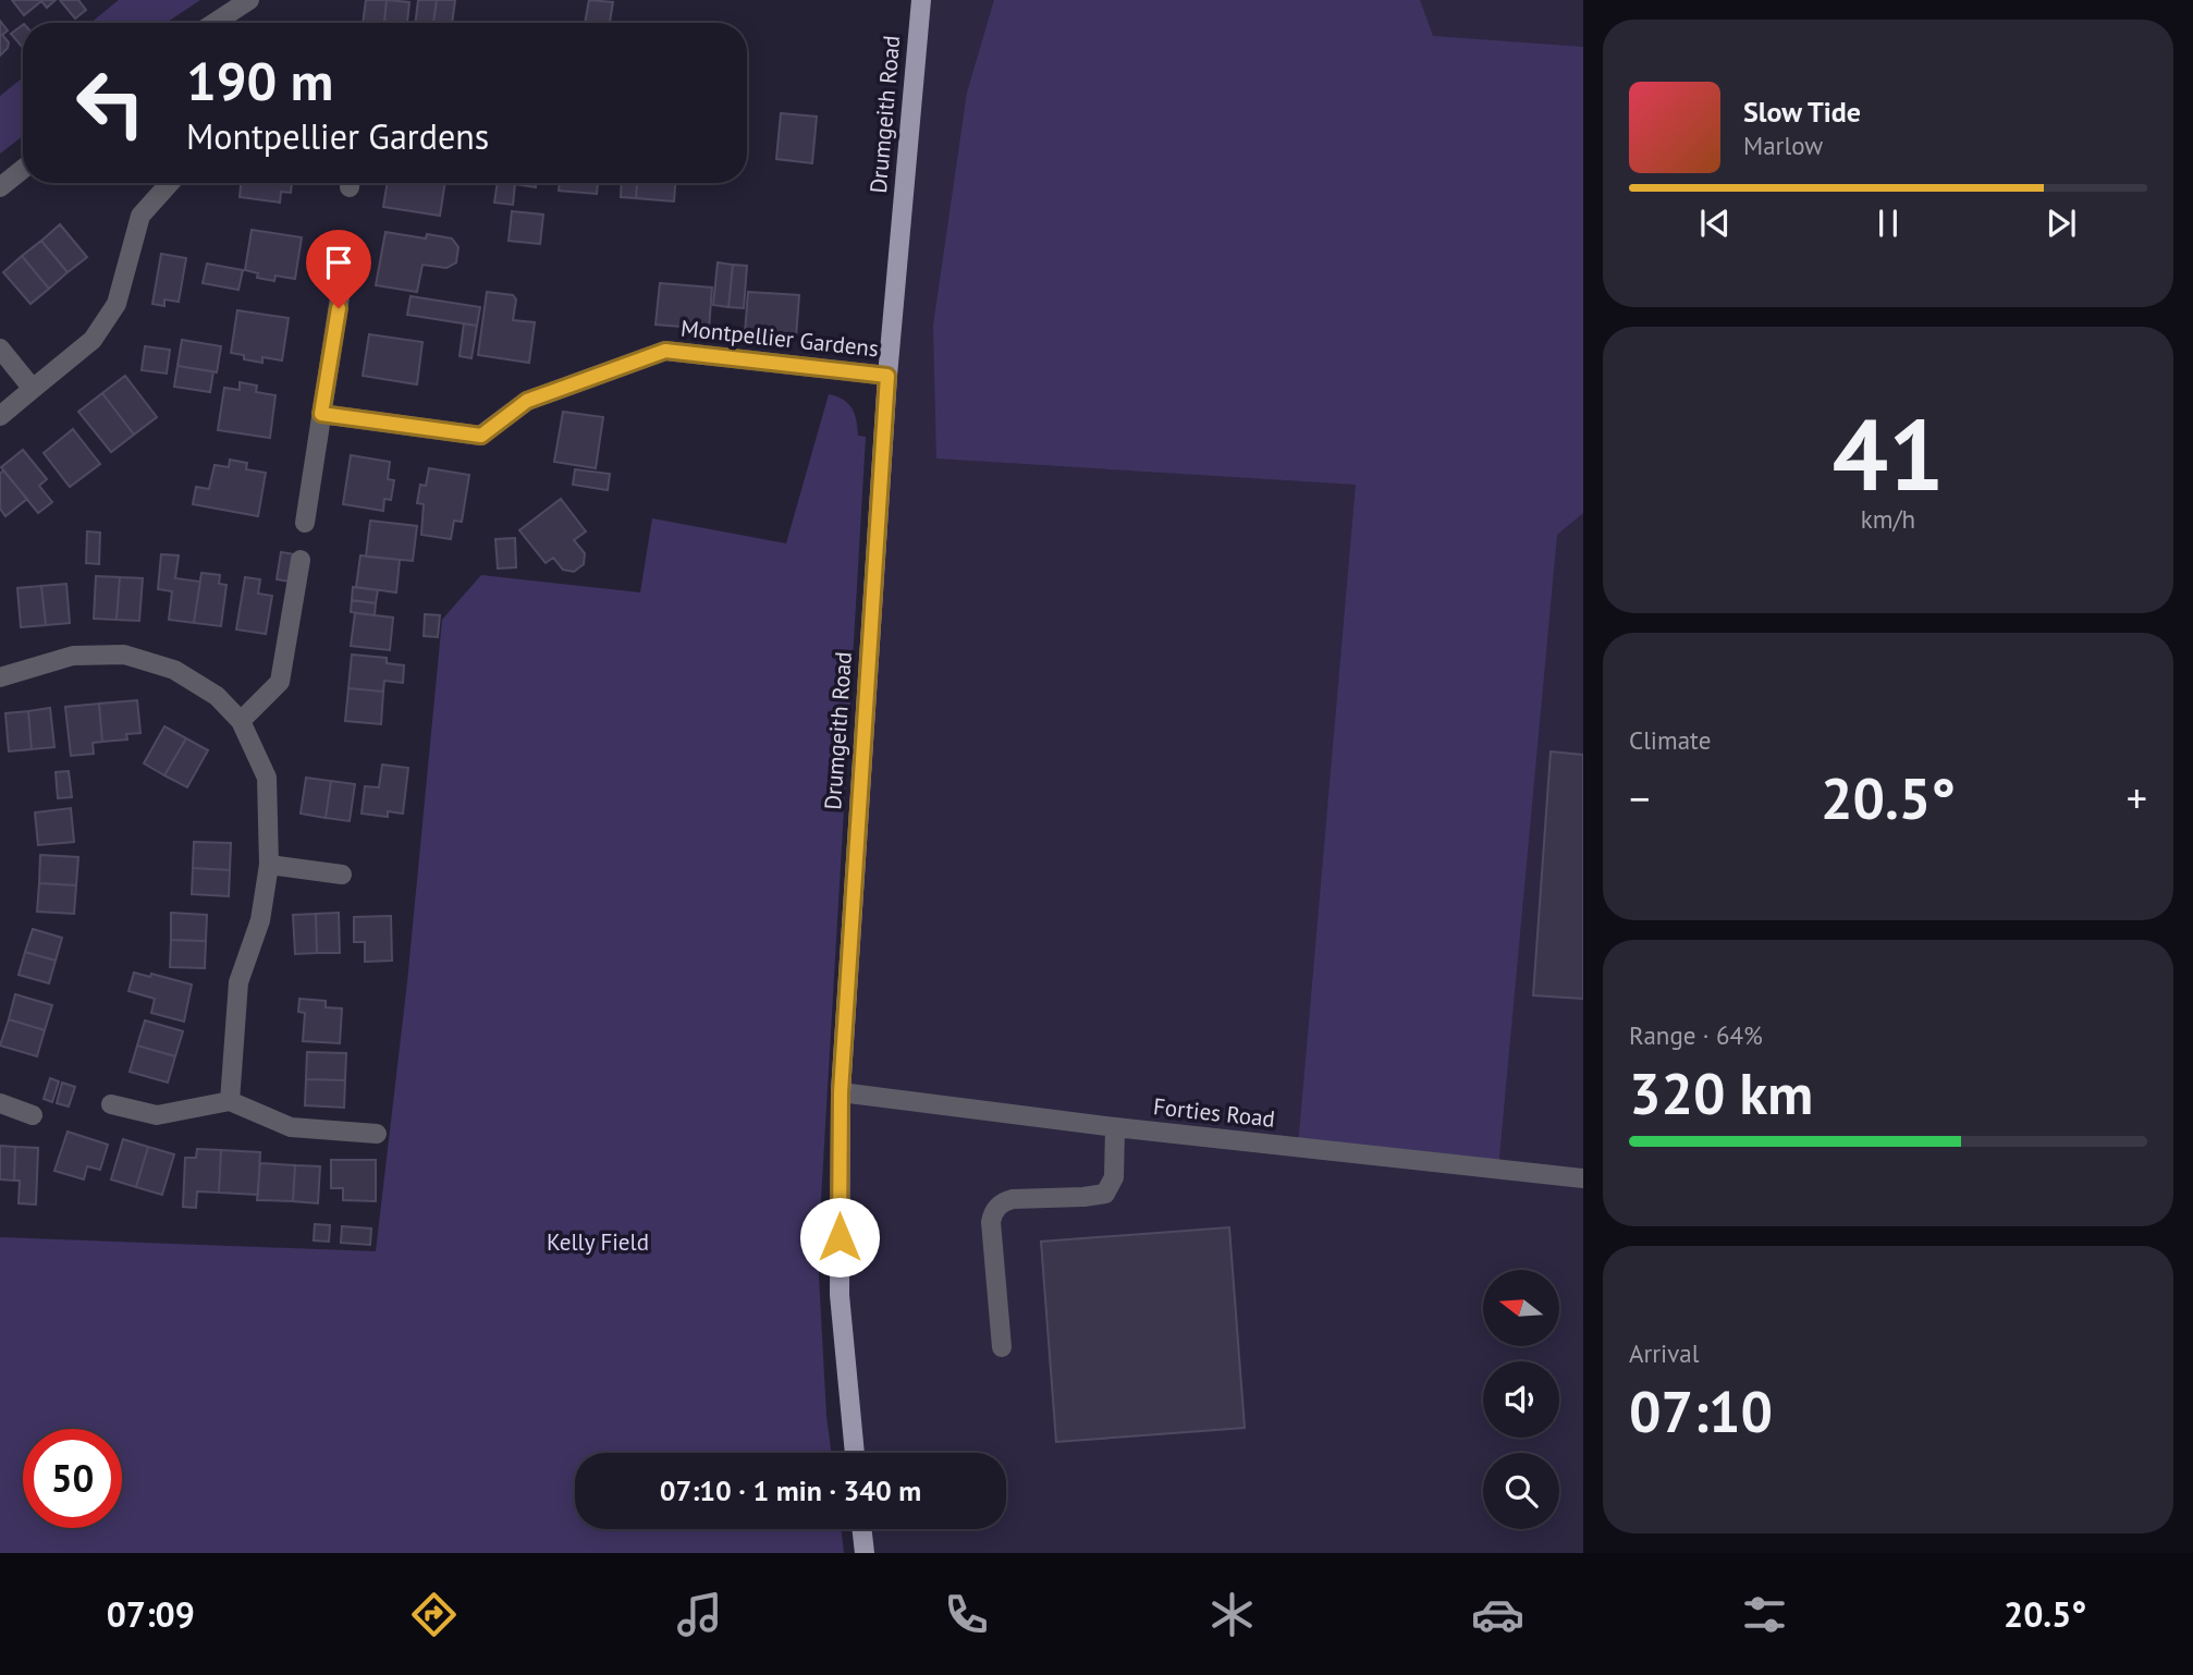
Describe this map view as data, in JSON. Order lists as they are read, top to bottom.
{
  "streets": {
    "main road": ["Drumgeith Road"],
    "street": ["Montpellier Gardens", "Forties Road"]
  },
  "crossings": [
    ["Drumgeith Road", "Montpellier Gardens"],
    ["Drumgeith Road", "Forties Road"]
  ],
  "parks": ["Kelly Field"],
  "north": "left",
  "page": {
    "turn": ["190 m", "Montpellier Gardens"],
    "song": ["Slow Tide", "Marlow"],
    "tile": [
      ["41", "km/h"],
      "Climate",
      ["Range · 64%", "320 km"],
      ["Arrival", "07:10"]
    ],
    "heat": ["−", "20.5°", "+"],
    "limit": "50",
    "trip": "07:10 · 1 min · 340 m",
    "tabs": ["07:09", "20.5°"]
  }
}
